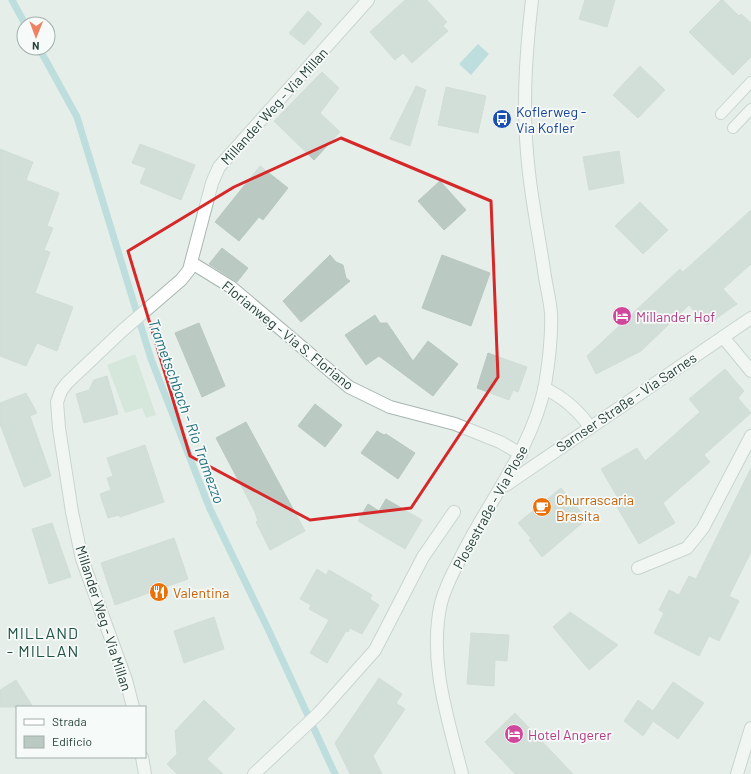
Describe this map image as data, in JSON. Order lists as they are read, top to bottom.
{
  "streets": {
    "street": [
      "Millander Weg - Via Millan",
      "Florianweg - Via S. Floriano",
      "Sarnser Straße - Via Sarnes",
      "Plosestraße - Via Plose"
    ]
  },
  "crossings": [
    ["Millander Weg - Via Millan", "Florianweg - Via S. Floriano"],
    ["Florianweg - Via S. Floriano", "Plosestraße - Via Plose"],
    ["Sarnser Straße - Via Sarnes", "Plosestraße - Via Plose"]
  ],
  "districts": ["MILLAND - MILLAN"],
  "water": ["Trametschbach - Rio Tramezzo"],
  "places": {
    "bus stop": ["Koflerweg - Via Kofler"],
    "hotel": ["Millander Hof", "Hotel Angerer"],
    "cafe": ["Churrascaria Brasita"],
    "restaurant": ["Valentina"]
  },
  "legend": ["Strada", "Edificio"],
  "north": "bottom"
}
